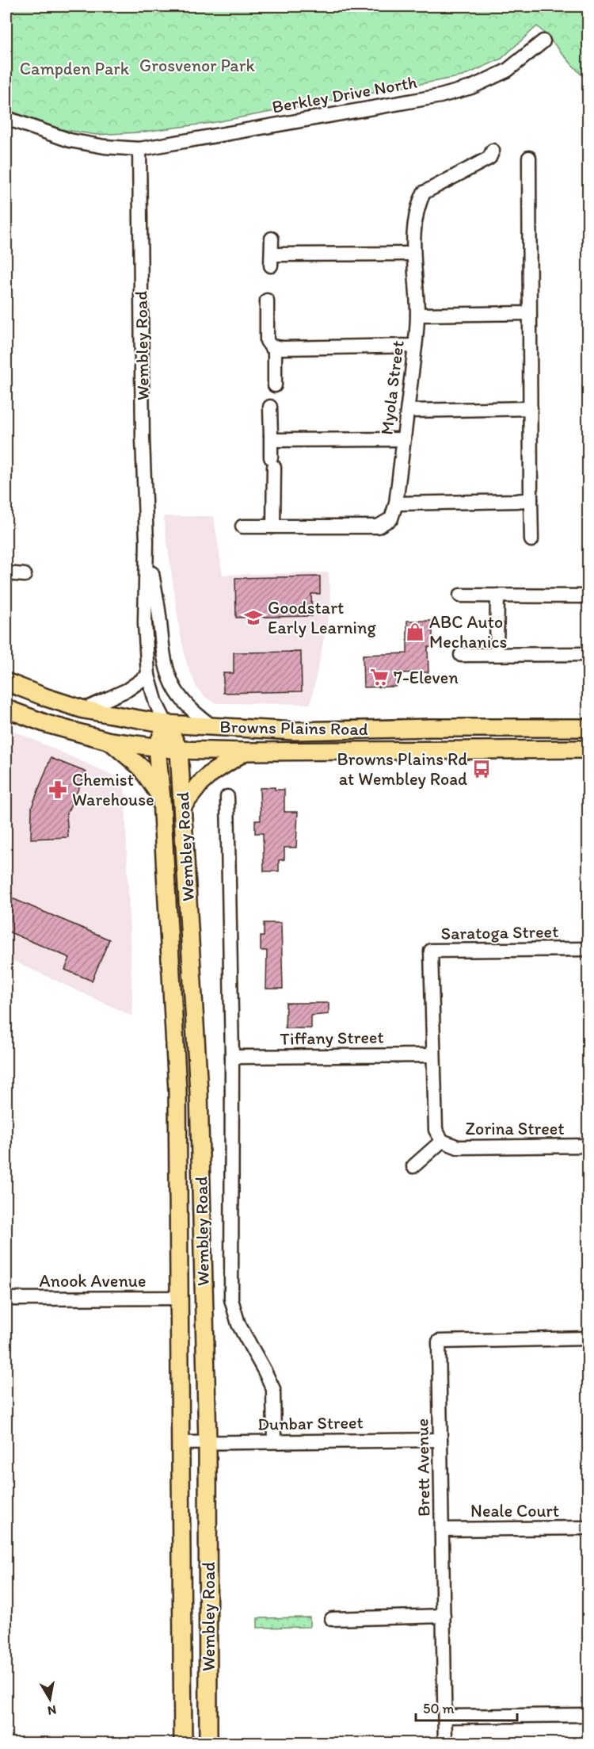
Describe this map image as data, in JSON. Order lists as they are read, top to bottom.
{
  "streets": {
    "main road": ["Wembley Road", "Browns Plains Road"],
    "street": [
      "Berkley Drive North",
      "Myola Street",
      "Saratoga Street",
      "Tiffany Street",
      "Zorina Street",
      "Anook Avenue",
      "Dunbar Street",
      "Brett Avenue",
      "Neale Court"
    ]
  },
  "crossings": [
    ["Berkley Drive North", "Wembley Road"],
    ["Wembley Road", "Browns Plains Road"],
    ["Wembley Road", "Tiffany Street"],
    ["Wembley Road", "Anook Avenue"],
    ["Wembley Road", "Dunbar Street"],
    ["Saratoga Street", "Tiffany Street"],
    ["Saratoga Street", "Zorina Street"],
    ["Tiffany Street", "Zorina Street"],
    ["Dunbar Street", "Brett Avenue"],
    ["Brett Avenue", "Neale Court"]
  ],
  "parks": ["Grosvenor Park", "Campden Park"],
  "places": {
    "school or university": ["Goodstart Early Learning"],
    "shop": ["ABC Auto Mechanics"],
    "supermarket": ["7-Eleven"],
    "bus stop": ["Browns Plains Rd at Wembley Road"],
    "pharmacy": ["Chemist Warehouse"]
  },
  "scale_bar": "50 m",
  "north": "bottom"
}
